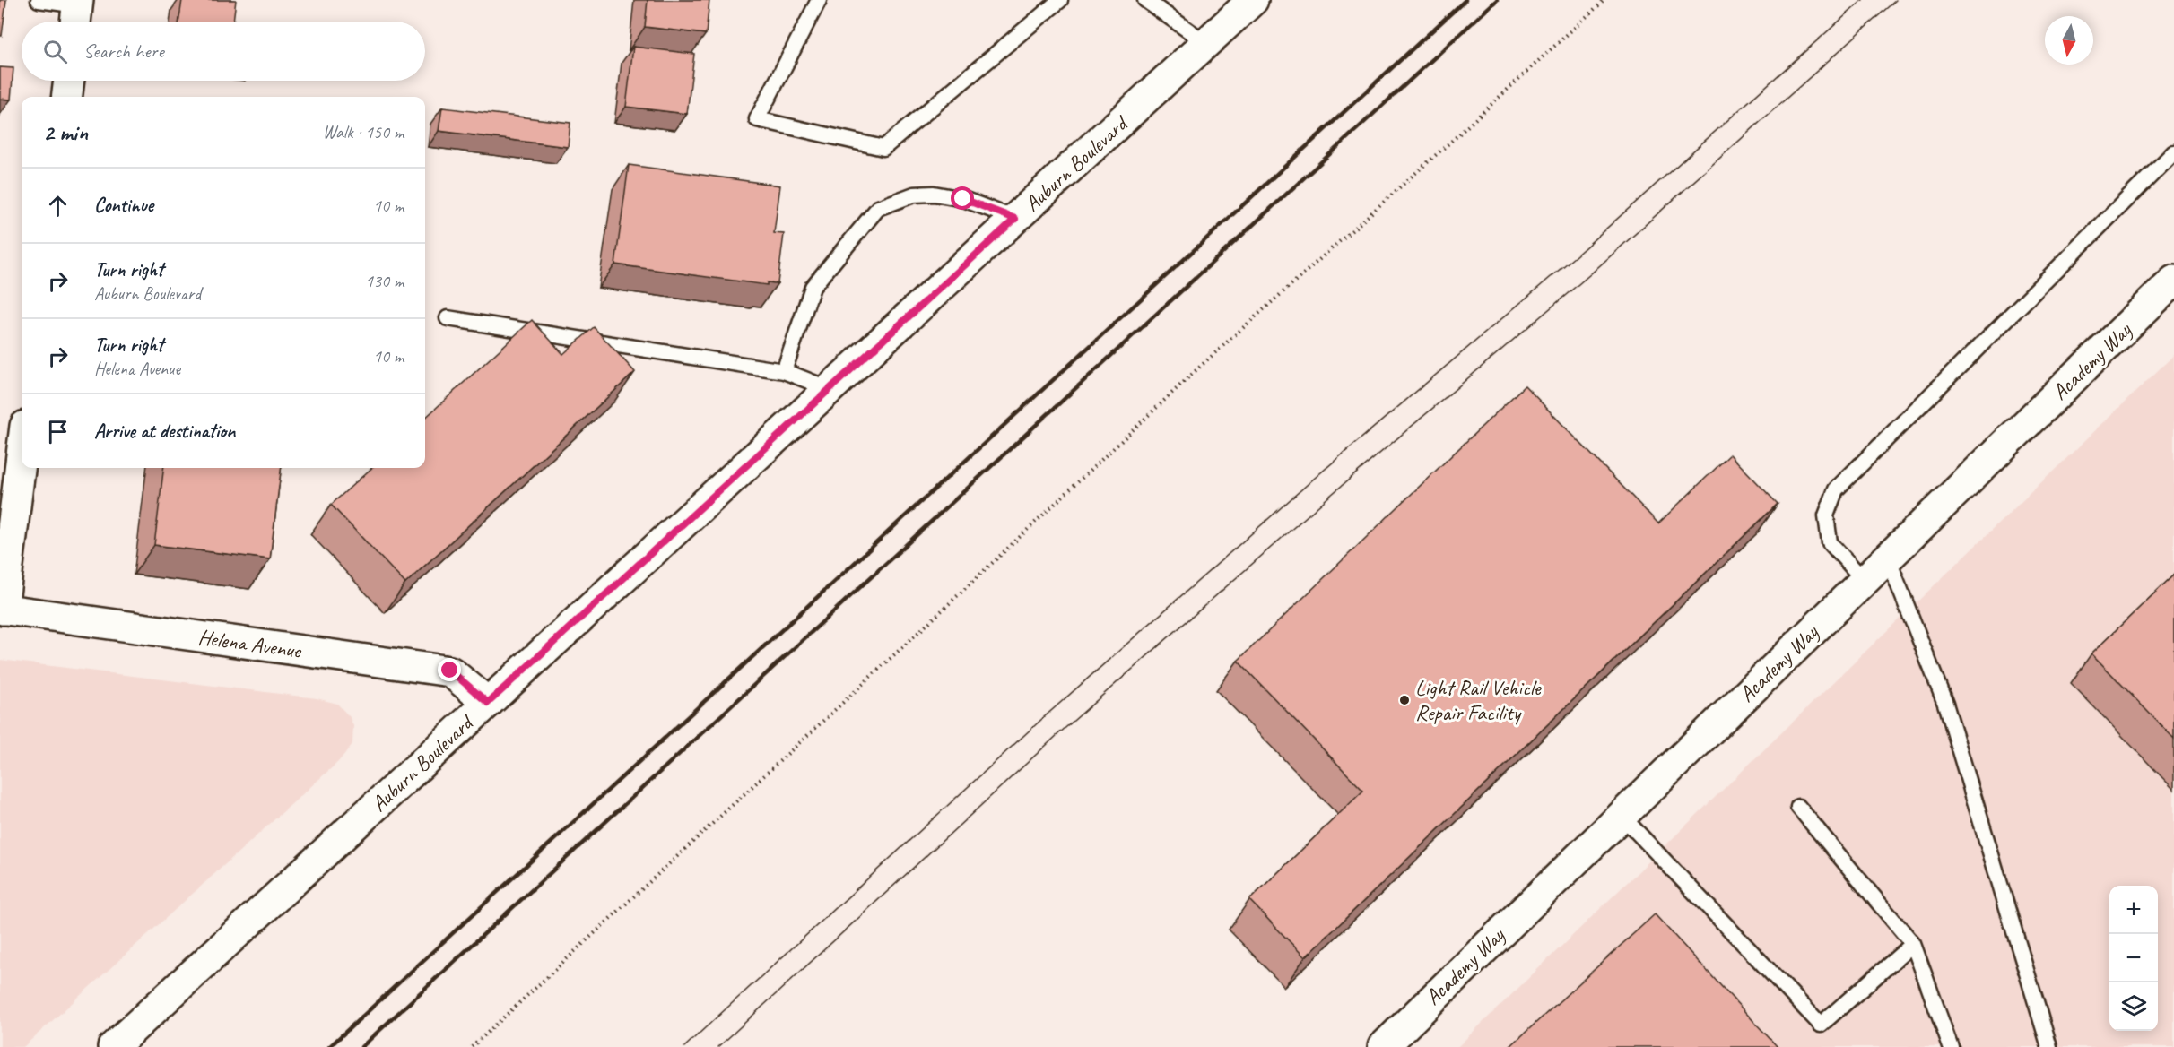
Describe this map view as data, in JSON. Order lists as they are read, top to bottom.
{
  "streets": {
    "street": ["Auburn Boulevard", "Academy Way", "Helena Avenue"]
  },
  "crossings": [
    ["Auburn Boulevard", "Helena Avenue"]
  ],
  "places": ["Light Rail Vehicle Repair Facility"],
  "north": "bottom",
  "page": {
    "search": "Search here",
    "heading": ["2 min", "Walk · 150 m"],
    "list": [
      ["Continue", "10 m"],
      ["Turn right", "Auburn Boulevard", "130 m"],
      ["Turn right", "Helena Avenue", "10 m"],
      "Arrive at destination"
    ],
    "map_buttons": ["+", "−"]
  }
}
